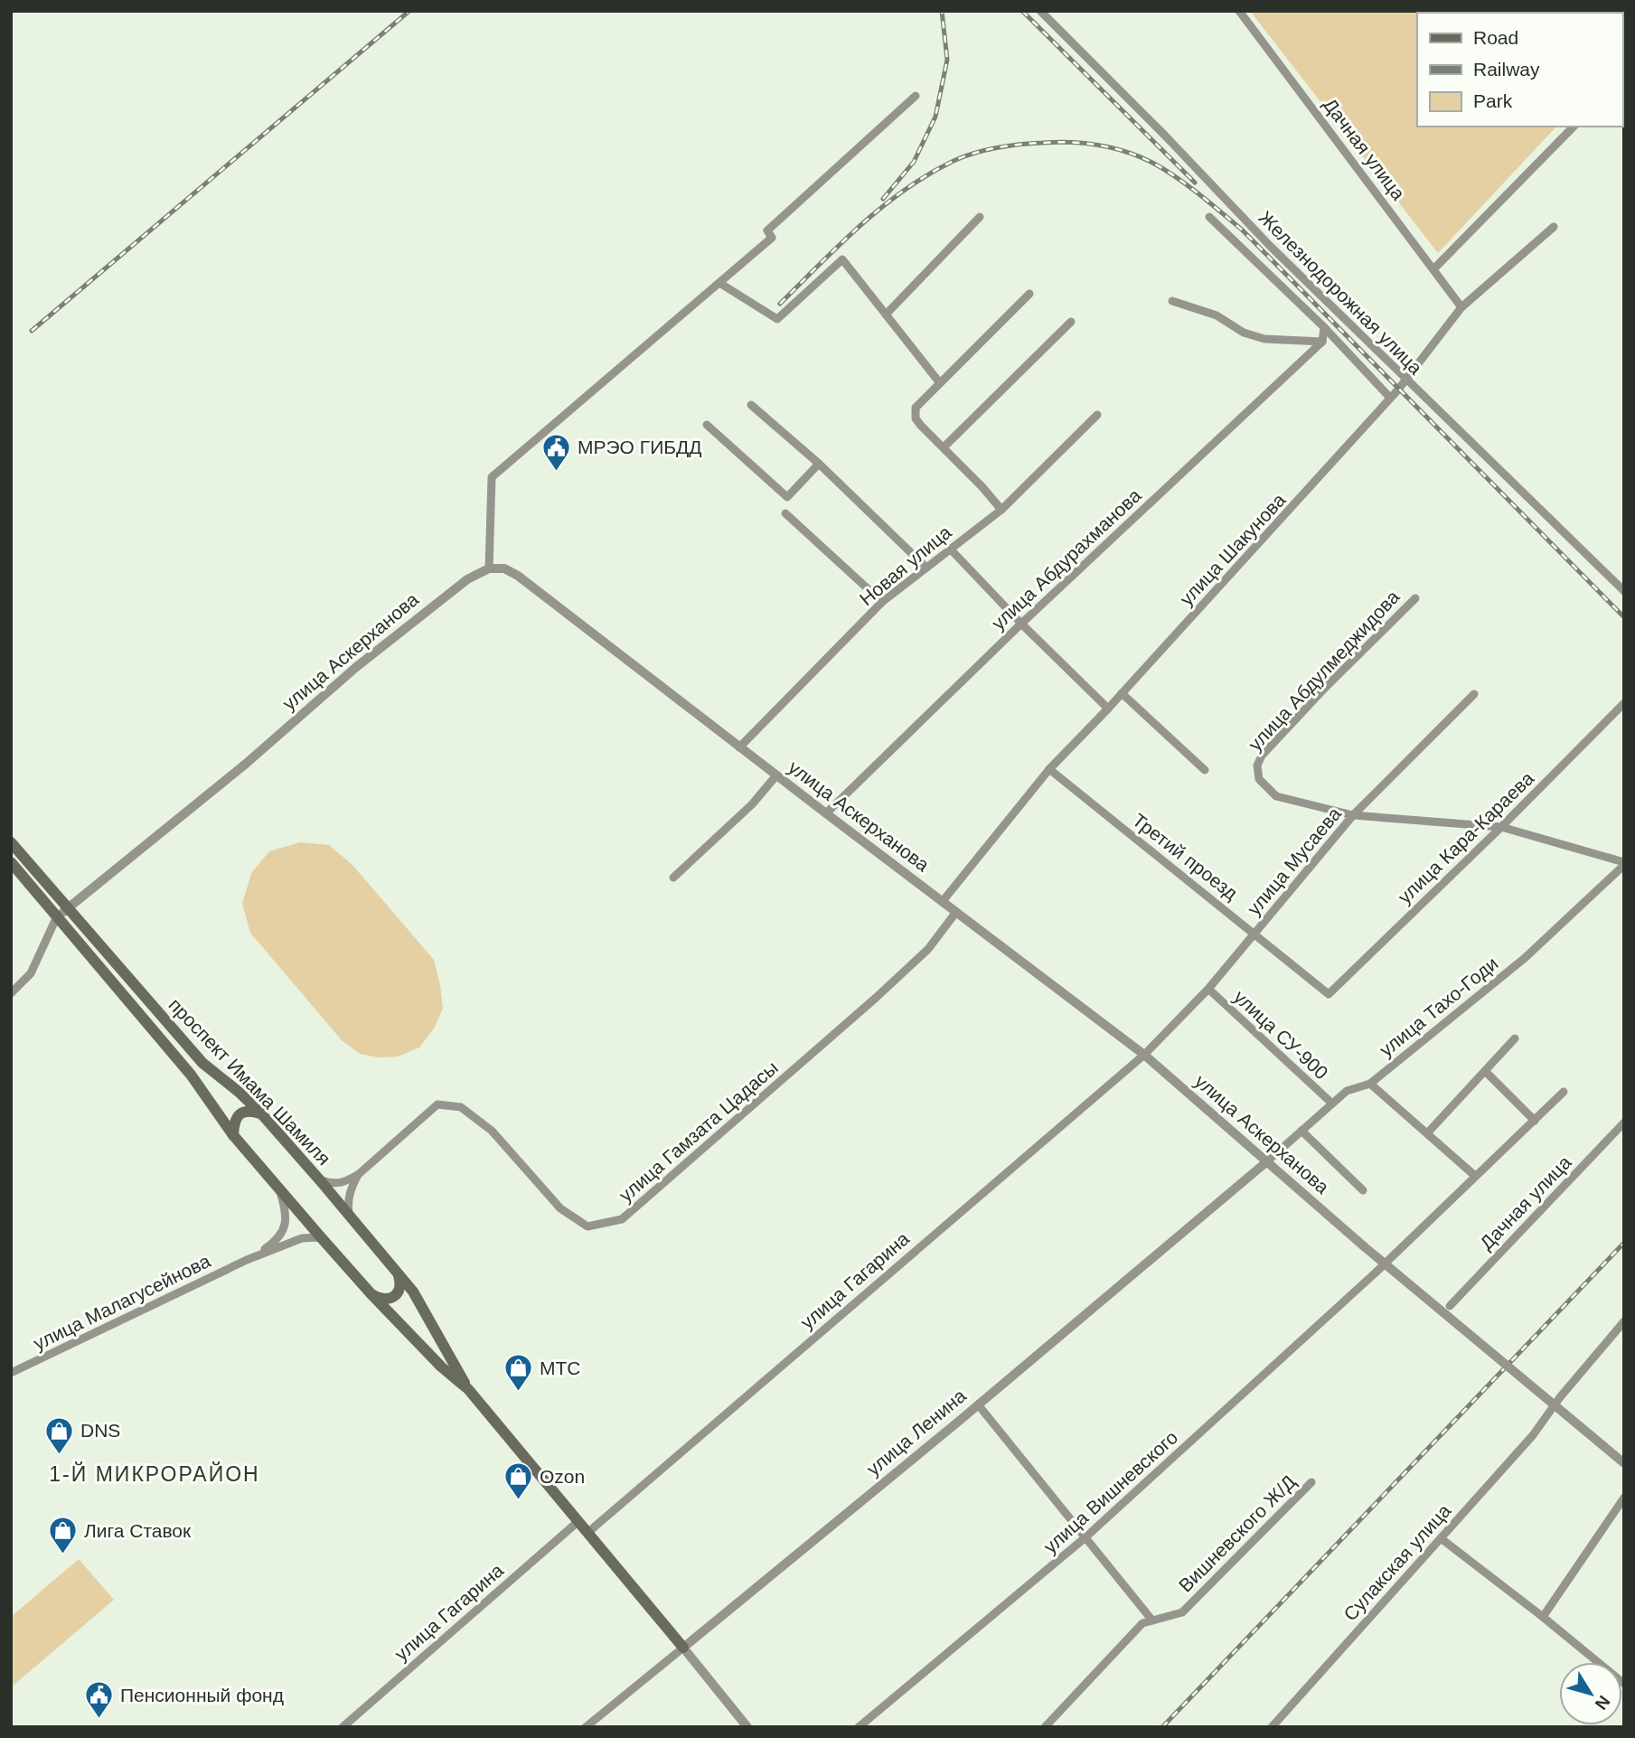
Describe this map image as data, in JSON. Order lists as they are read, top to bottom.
{
  "streets": {
    "main road": ["проспект Имама Шамиля"],
    "street": [
      "Дачная улица",
      "Железнодорожная улица",
      "улица Шакунова",
      "улица Абдурахманова",
      "Новая улица",
      "улица Аскерханова",
      "улица Абдулмеджидова",
      "улица Кара-Караева",
      "Третий проезд",
      "улица Мусаева",
      "улица Тахо-Годи",
      "улица СУ-900",
      "улица Гамзата Цадасы",
      "улица Гагарина",
      "улица Малагусейнова",
      "улица Ленина",
      "улица Вишневского",
      "Вишневского Ж/Д",
      "Сулакская улица"
    ]
  },
  "crossings": [
    ["Дачная улица", "улица Шакунова"],
    ["Железнодорожная улица", "улица Шакунова"],
    ["улица Шакунова", "улица Аскерханова"],
    ["улица Шакунова", "Третий проезд"],
    ["улица Абдурахманова", "улица Аскерханова"],
    ["Новая улица", "улица Аскерханова"],
    ["улица Аскерханова", "улица Мусаева"],
    ["улица Аскерханова", "улица Тахо-Годи"],
    ["улица Аскерханова", "проспект Имама Шамиля"],
    ["улица Аскерханова", "улица Гамзата Цадасы"],
    ["улица Аскерханова", "улица Гагарина"],
    ["улица Аскерханова", "улица Ленина"],
    ["улица Абдулмеджидова", "улица Мусаева"],
    ["улица Кара-Караева", "Третий проезд"],
    ["Третий проезд", "улица Мусаева"],
    ["улица Мусаева", "улица СУ-900"],
    ["улица Мусаева", "улица Гагарина"],
    ["улица Тахо-Годи", "улица СУ-900"],
    ["улица Тахо-Годи", "улица Ленина"],
    ["проспект Имама Шамиля", "улица Гагарина"],
    ["проспект Имама Шамиля", "улица Ленина"]
  ],
  "districts": ["1-Й МИКРОРАЙОН"],
  "places": {
    "public building": ["МРЭО ГИБДД", "Пенсионный фонд"],
    "shop": [
      "МТС",
      "DNS",
      "Ozon",
      "Лига Ставок"
    ]
  },
  "legend": ["Road", "Railway", "Park"],
  "north": "bottom right"
}
